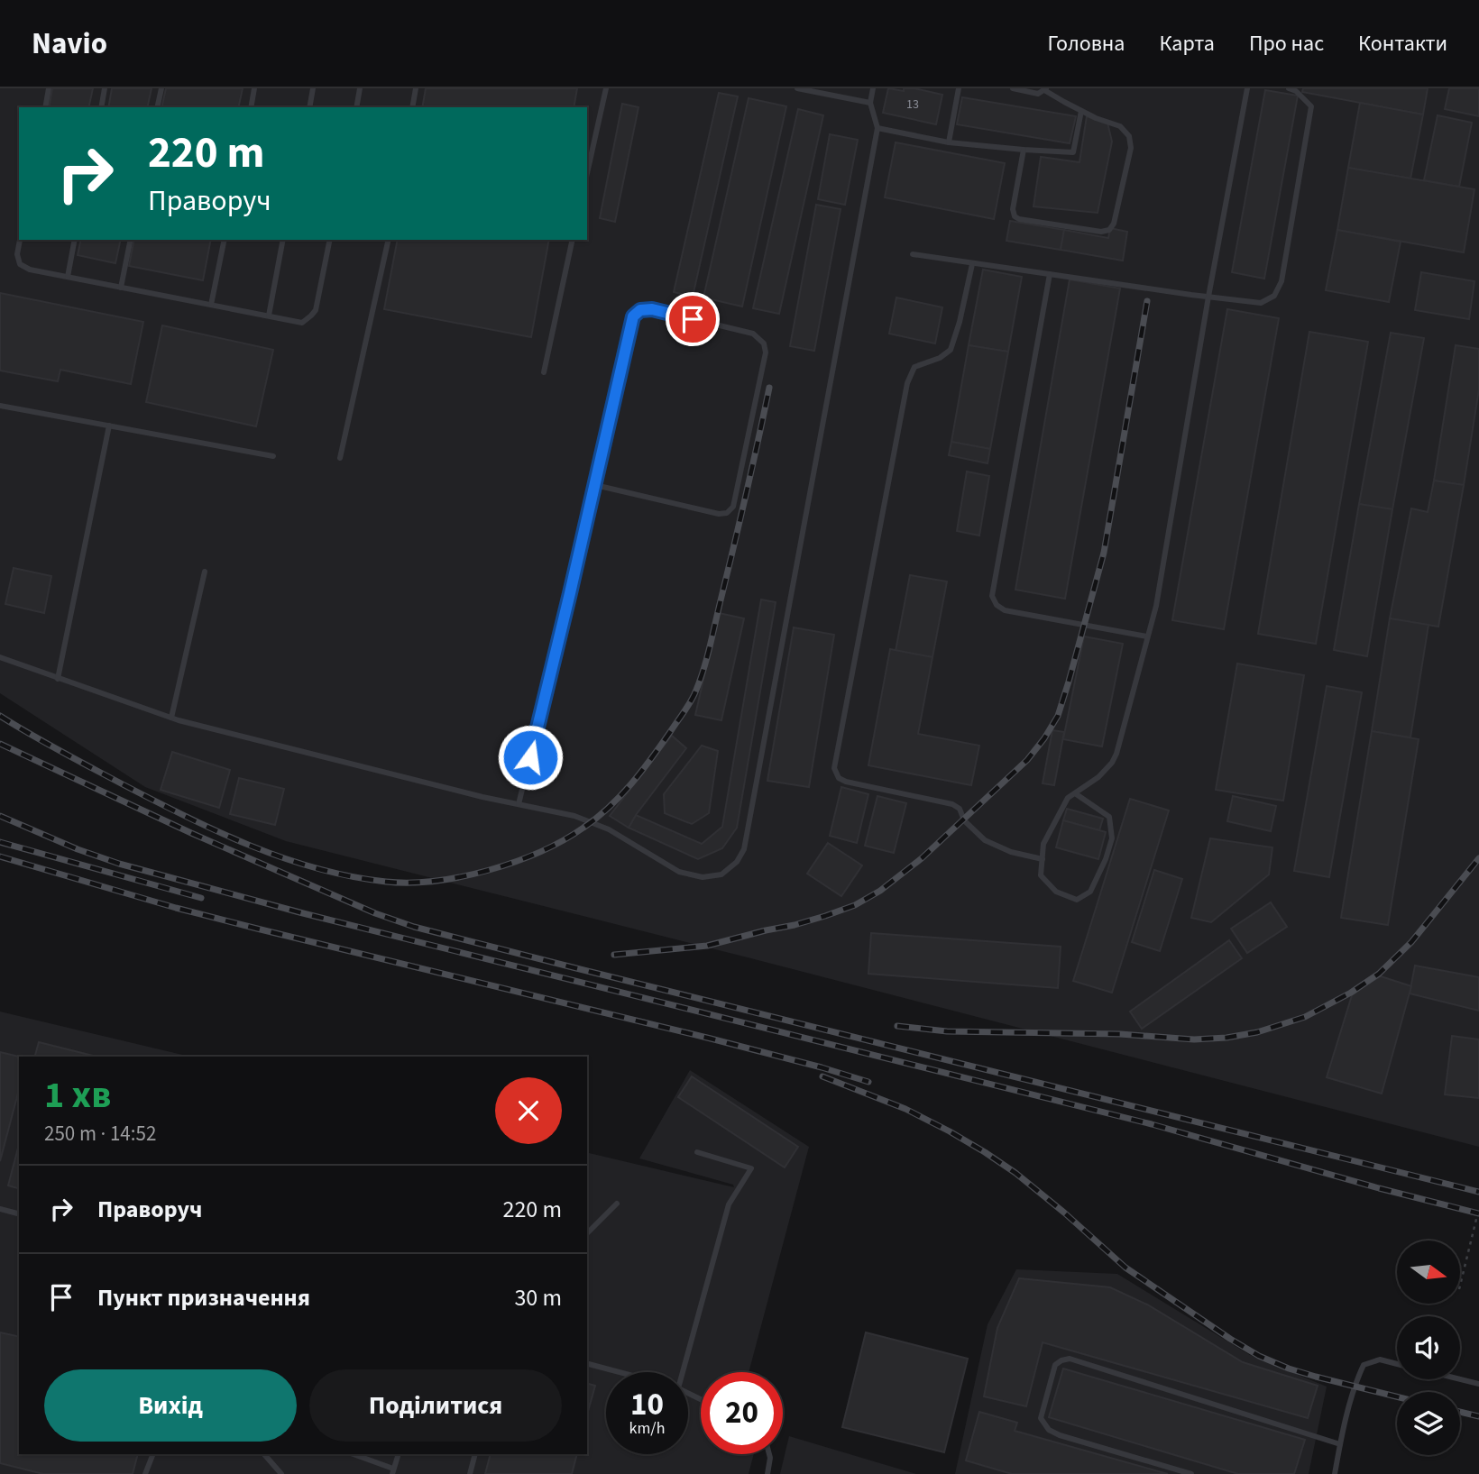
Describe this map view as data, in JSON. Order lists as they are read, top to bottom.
{
  "house_numbers": ["13"],
  "north": "right",
  "page": {
    "header": "Navio",
    "nav": [
      "Головна",
      "Карта",
      "Про нас",
      "Контакти"
    ],
    "turn": ["220 m", "Праворуч"],
    "heading": ["1 хв", "250 m · 14:52"],
    "list": [
      {
        "name": "Праворуч",
        "value": "220 m"
      },
      {
        "name": "Пункт призначення",
        "value": "30 m"
      }
    ],
    "buttons": ["Вихід", "Поділитися"],
    "speed": "10 km/h",
    "limit": "20"
  }
}
